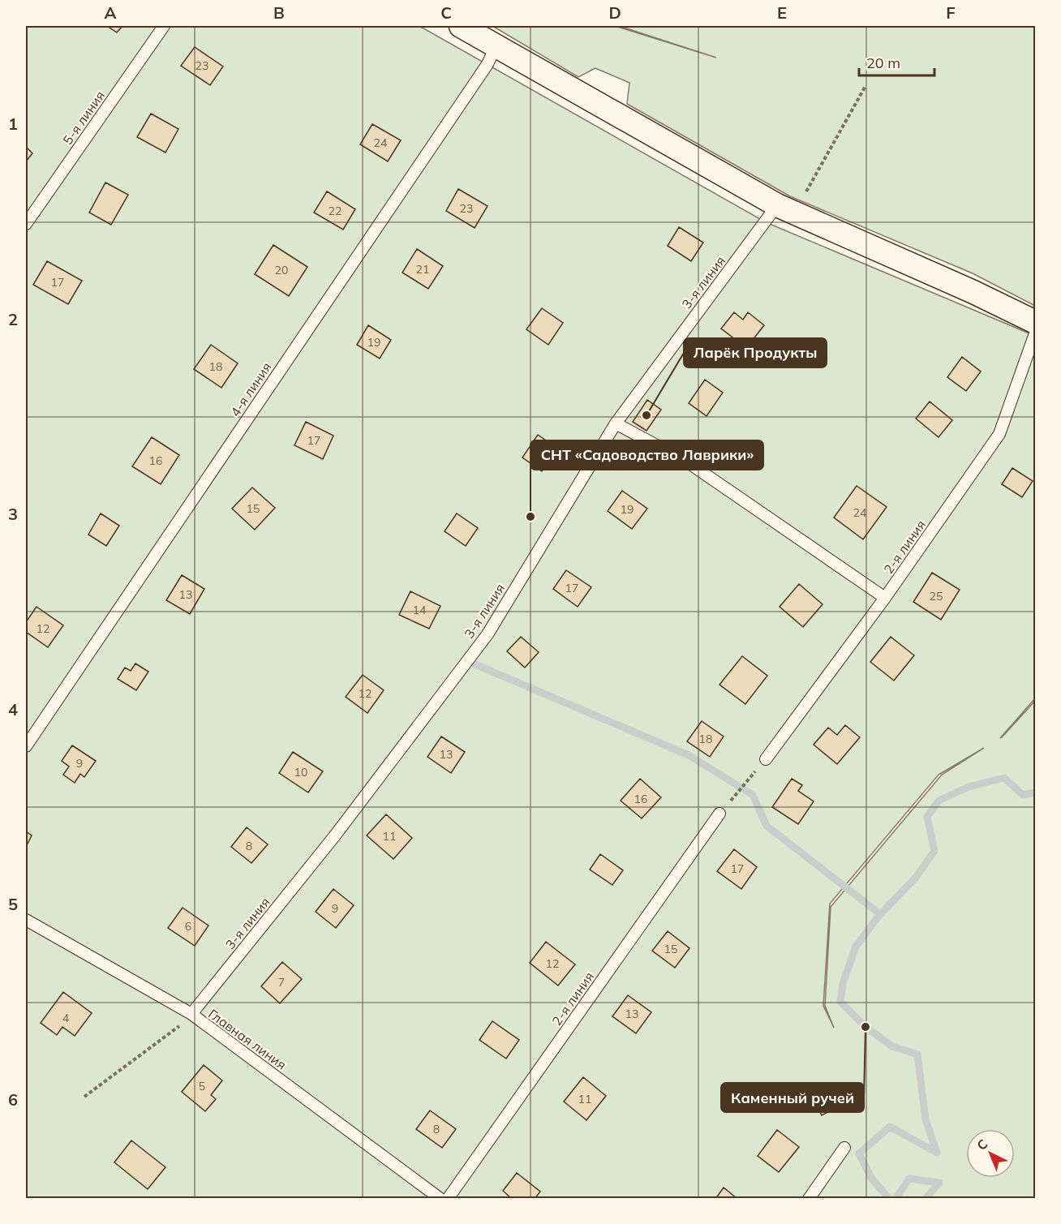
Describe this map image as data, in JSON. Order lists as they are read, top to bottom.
{
  "streets": {
    "lane": [
      "5-я линия",
      "3-я линия",
      "4-я линия",
      "2-я линия",
      "Главная линия"
    ]
  },
  "crossings": [
    ["3-я линия", "Главная линия"]
  ],
  "places": ["Ларёк Продукты", "СНТ «Садоводство Лаврики»", "Каменный ручей"],
  "house_numbers": [
    "23",
    "24",
    "23",
    "22",
    "21",
    "20",
    "17",
    "19",
    "18",
    "17",
    "16",
    "15",
    "19",
    "24",
    "17",
    "13",
    "25",
    "14",
    "12",
    "12",
    "18",
    "13",
    "9",
    "10",
    "16",
    "11",
    "8",
    "17",
    "9",
    "6",
    "15",
    "12",
    "7",
    "13",
    "4",
    "5",
    "11",
    "8"
  ],
  "scale_bar": "20 m",
  "north": "top left",
  "grid": {
    "columns": [
      "A",
      "B",
      "C",
      "D",
      "E",
      "F"
    ],
    "rows": [
      "1",
      "2",
      "3",
      "4",
      "5",
      "6"
    ]
  }
}
